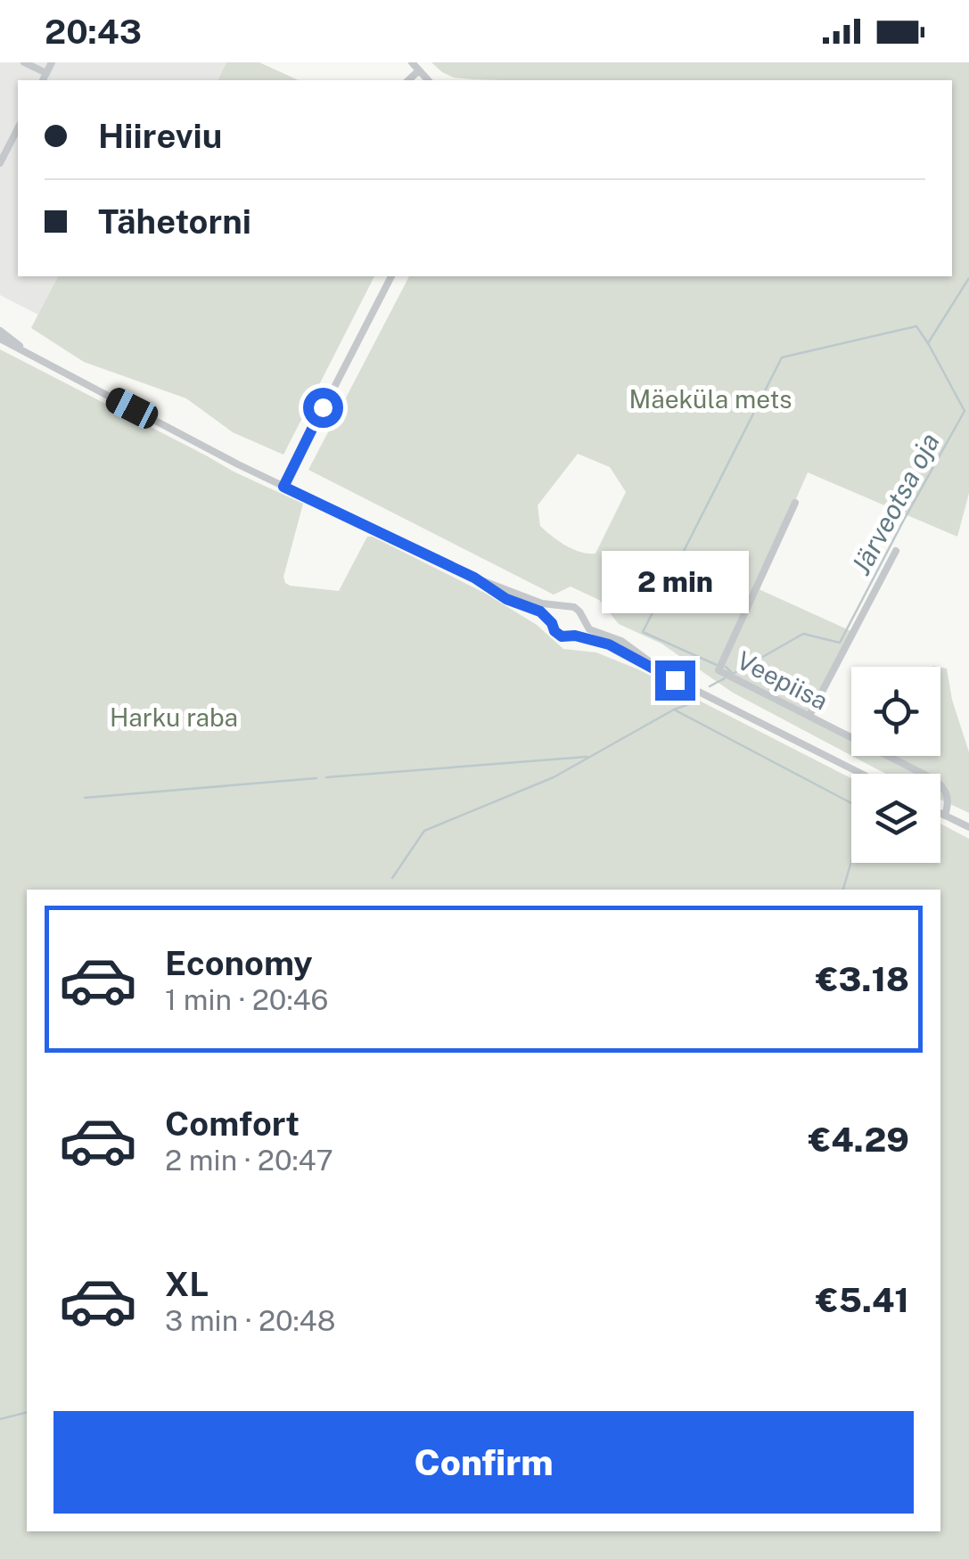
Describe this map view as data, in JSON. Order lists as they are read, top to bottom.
{
  "streets": {
    "street": ["Veepiisa"]
  },
  "water": ["Järveotsa oja"],
  "parks": ["Mäeküla mets", "Harku raba"],
  "page": {
    "status": "20:43",
    "banner": ["Hiireviu", "Tähetorni"],
    "bubble": "2 min",
    "list": [
      {
        "name": "Economy",
        "note": "1 min · 20:46",
        "value": "€3.18"
      },
      {
        "name": "Comfort",
        "note": "2 min · 20:47",
        "value": "€4.29"
      },
      {
        "name": "XL",
        "note": "3 min · 20:48",
        "value": "€5.41"
      }
    ],
    "buttons": "Confirm"
  }
}
